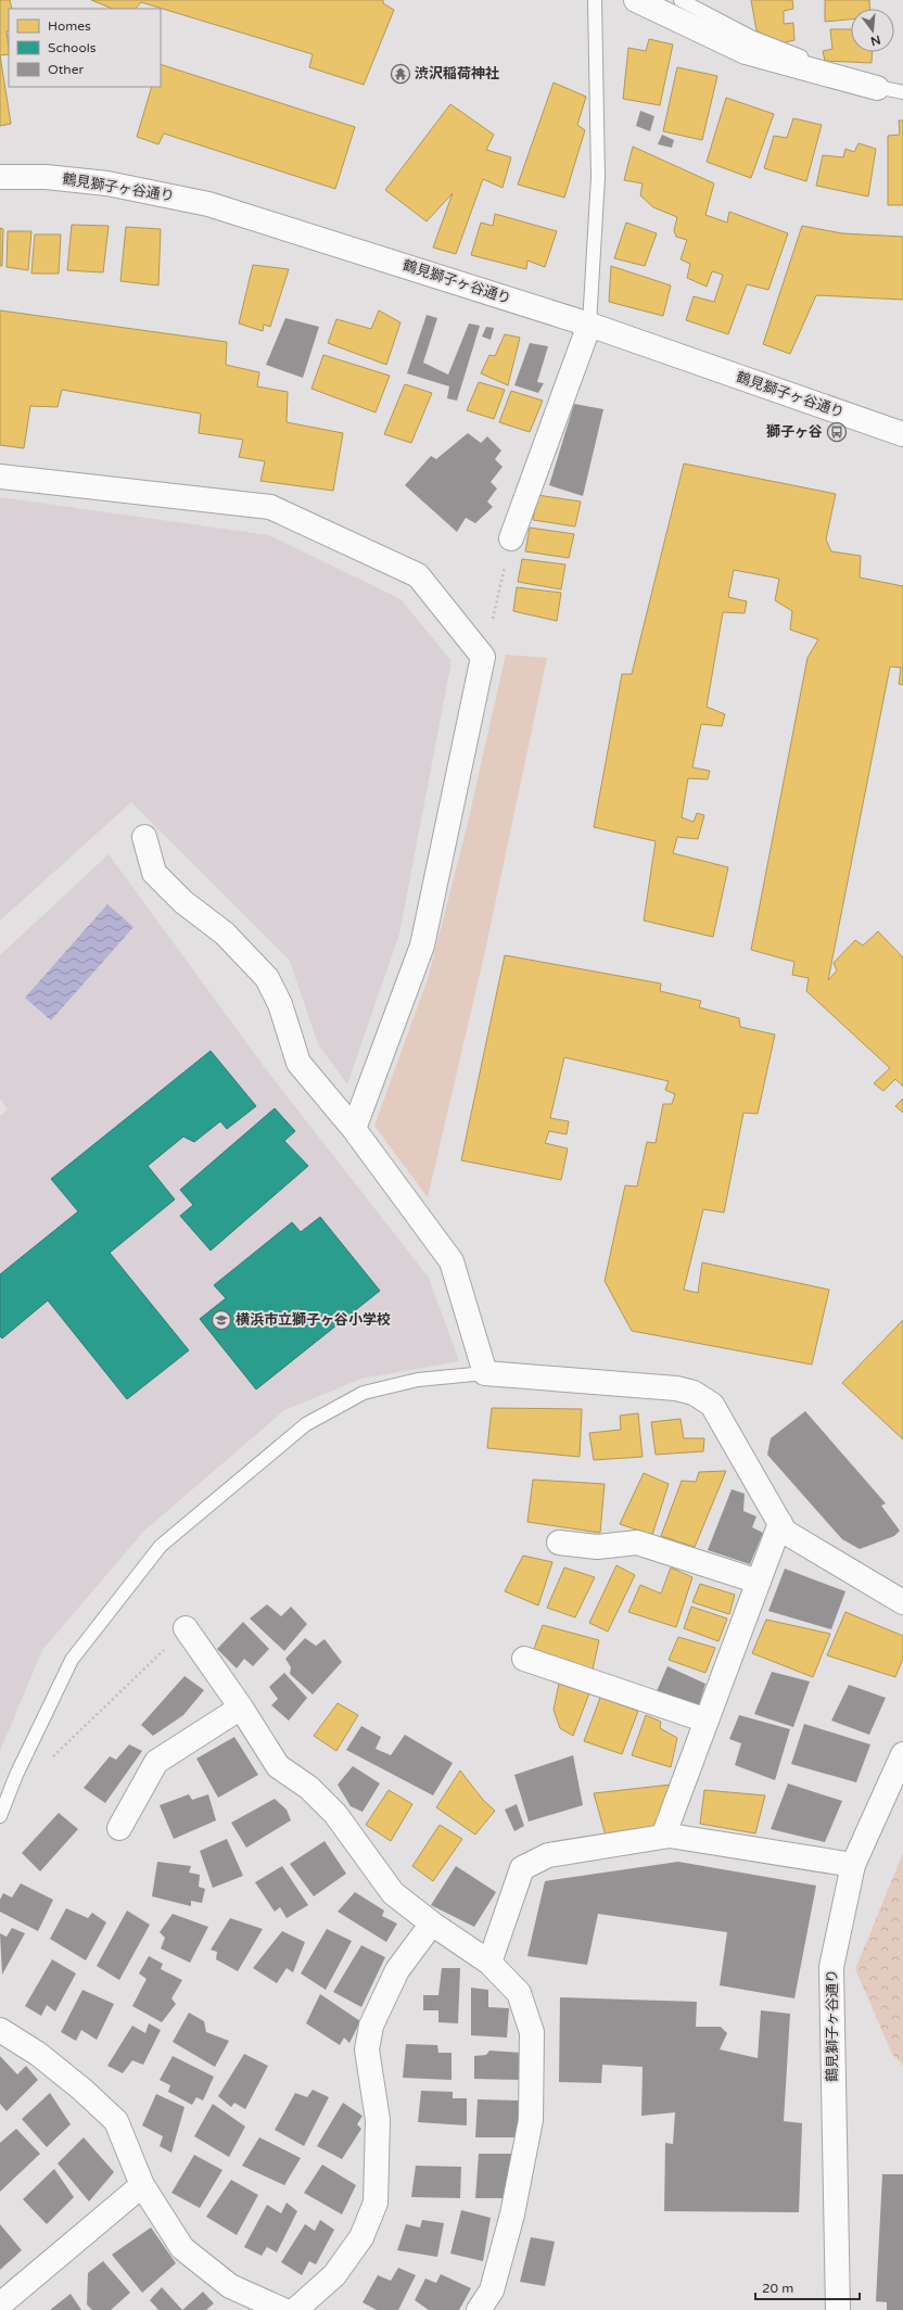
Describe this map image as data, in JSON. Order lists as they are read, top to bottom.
{
  "streets": {
    "street": ["鶴見獅子ヶ谷通り"]
  },
  "places": {
    "temple": ["渋沢稲荷神社"],
    "bus stop": ["獅子ヶ谷"],
    "school or university": ["横浜市立獅子ヶ谷小学校"]
  },
  "legend": ["Homes", "Schools", "Other"],
  "scale_bar": "20 m",
  "north": "bottom"
}
